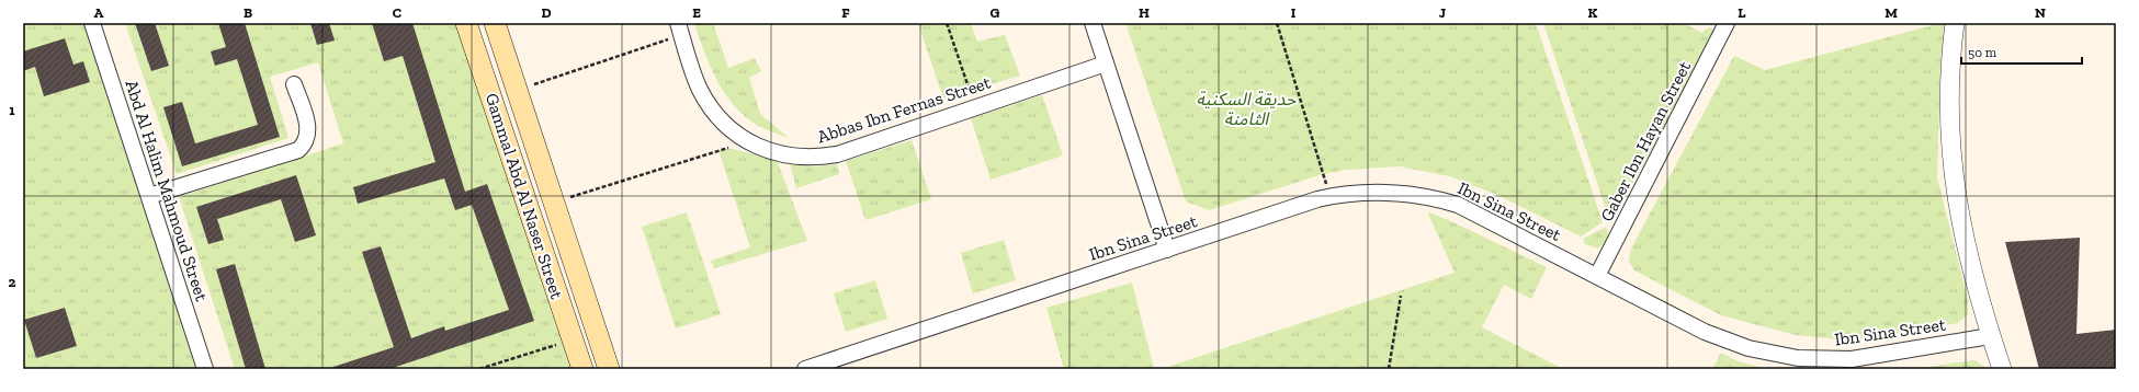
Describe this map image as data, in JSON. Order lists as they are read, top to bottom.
{
  "streets": {
    "main road": ["Gammal Abd Al Naser Street"],
    "street": [
      "Abbas Ibn Fernas Street",
      "Gaber Ibn Hayan Street",
      "Abd Al Halim Mahmoud Street",
      "Ibn Sina Street"
    ]
  },
  "crossings": [
    ["Gaber Ibn Hayan Street", "Ibn Sina Street"]
  ],
  "parks": ["حديقة السكنية الثامنة"],
  "scale_bar": "50 m",
  "grid": {
    "columns": [
      "A",
      "B",
      "C",
      "D",
      "E",
      "F",
      "G",
      "H",
      "I",
      "J",
      "K",
      "L",
      "M",
      "N"
    ],
    "rows": ["1", "2"]
  }
}
